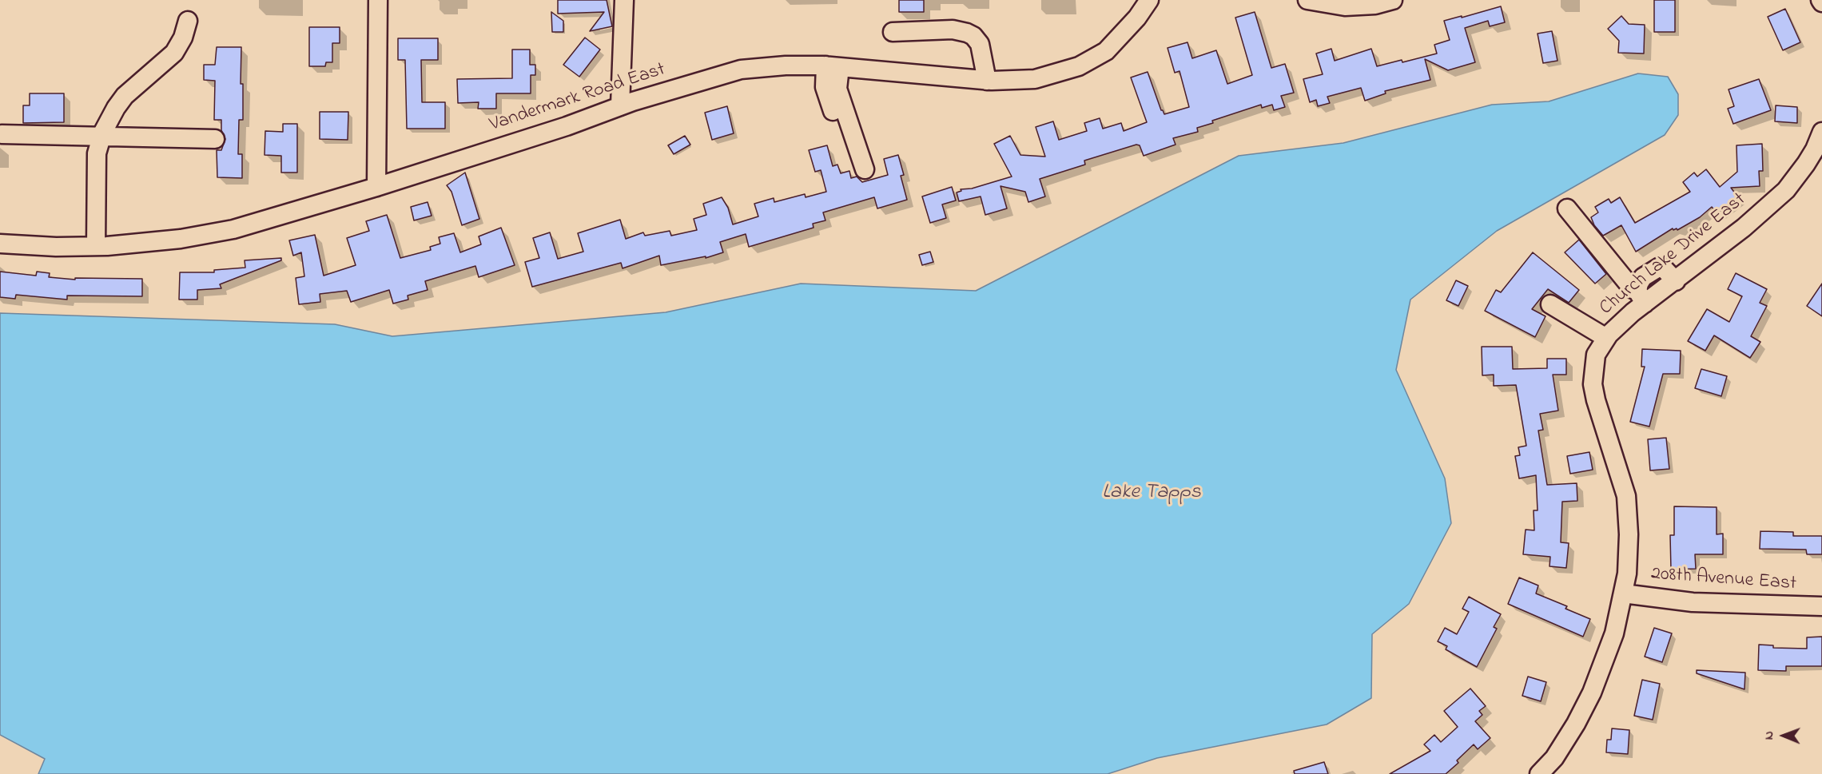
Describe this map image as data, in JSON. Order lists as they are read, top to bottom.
{
  "streets": {
    "street": ["Vandermark Road East", "Church Lake Drive East", "208th Avenue East"]
  },
  "crossings": [
    ["Church Lake Drive East", "208th Avenue East"]
  ],
  "water": ["Lake Tapps"],
  "north": "left"
}
